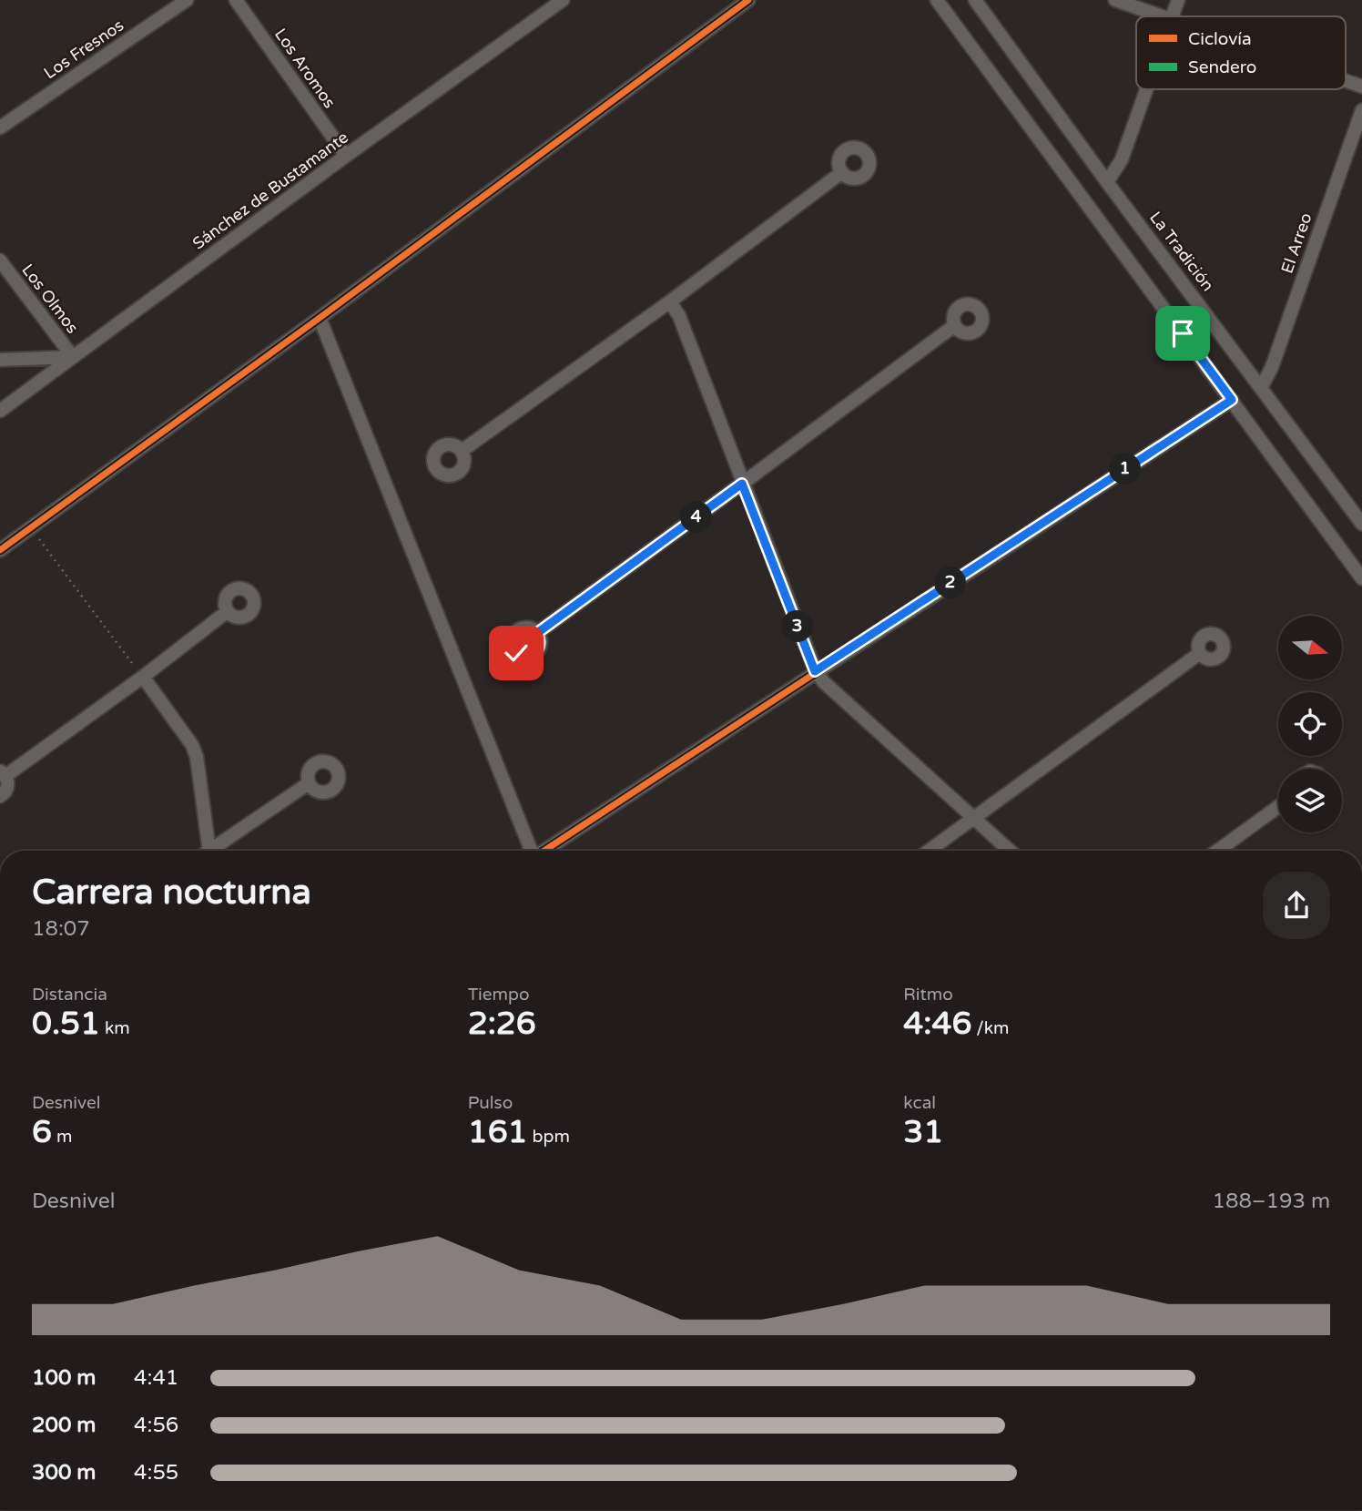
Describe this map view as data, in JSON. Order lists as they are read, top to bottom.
{
  "streets": {
    "street": [
      "Los Fresnos",
      "Los Aromos",
      "Sánchez de Bustamante",
      "El Arreo",
      "La Tradición",
      "Los Olmos"
    ]
  },
  "crossings": [
    ["Los Aromos", "Sánchez de Bustamante"],
    ["Sánchez de Bustamante", "Los Olmos"],
    ["El Arreo", "La Tradición"]
  ],
  "legend": ["Ciclovía", "Sendero"],
  "north": "right",
  "page": {
    "pins": [
      "1",
      "4",
      "2",
      "3"
    ],
    "heading": ["Carrera nocturna", "18:07"],
    "stats": [
      ["Distancia", "0.51 km"],
      ["Tiempo", "2:26"],
      ["Ritmo", "4:46 /km"],
      ["Desnivel", "6 m"],
      ["Pulso", "161 bpm"],
      ["kcal", "31"]
    ],
    "chart": ["Desnivel", "188–193 m"],
    "list": [
      {
        "name": "100 m",
        "note": "4:41"
      },
      {
        "name": "200 m",
        "note": "4:56"
      },
      {
        "name": "300 m",
        "note": "4:55"
      }
    ]
  }
}
